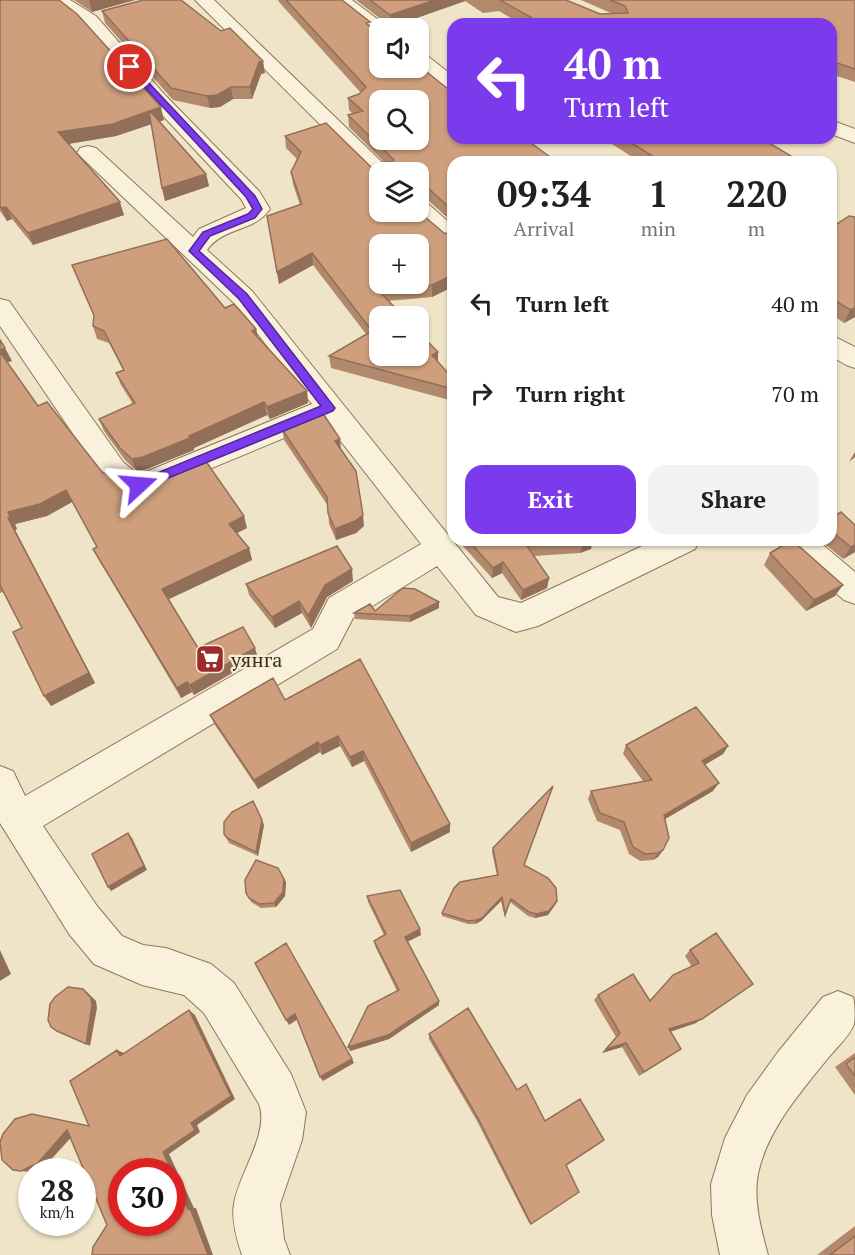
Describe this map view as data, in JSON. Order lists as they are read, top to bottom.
{
  "places": {
    "supermarket": ["уянга"]
  },
  "page": {
    "map_buttons": ["+", "−"],
    "turn": ["40 m", "Turn left"],
    "eta": [
      "09:34",
      "Arrival",
      "1",
      "min",
      "220",
      "m"
    ],
    "list": [
      {
        "name": "Turn left",
        "value": "40 m"
      },
      {
        "name": "Turn right",
        "value": "70 m"
      }
    ],
    "buttons": ["Exit", "Share"],
    "speed": "28 km/h",
    "limit": "30"
  }
}
